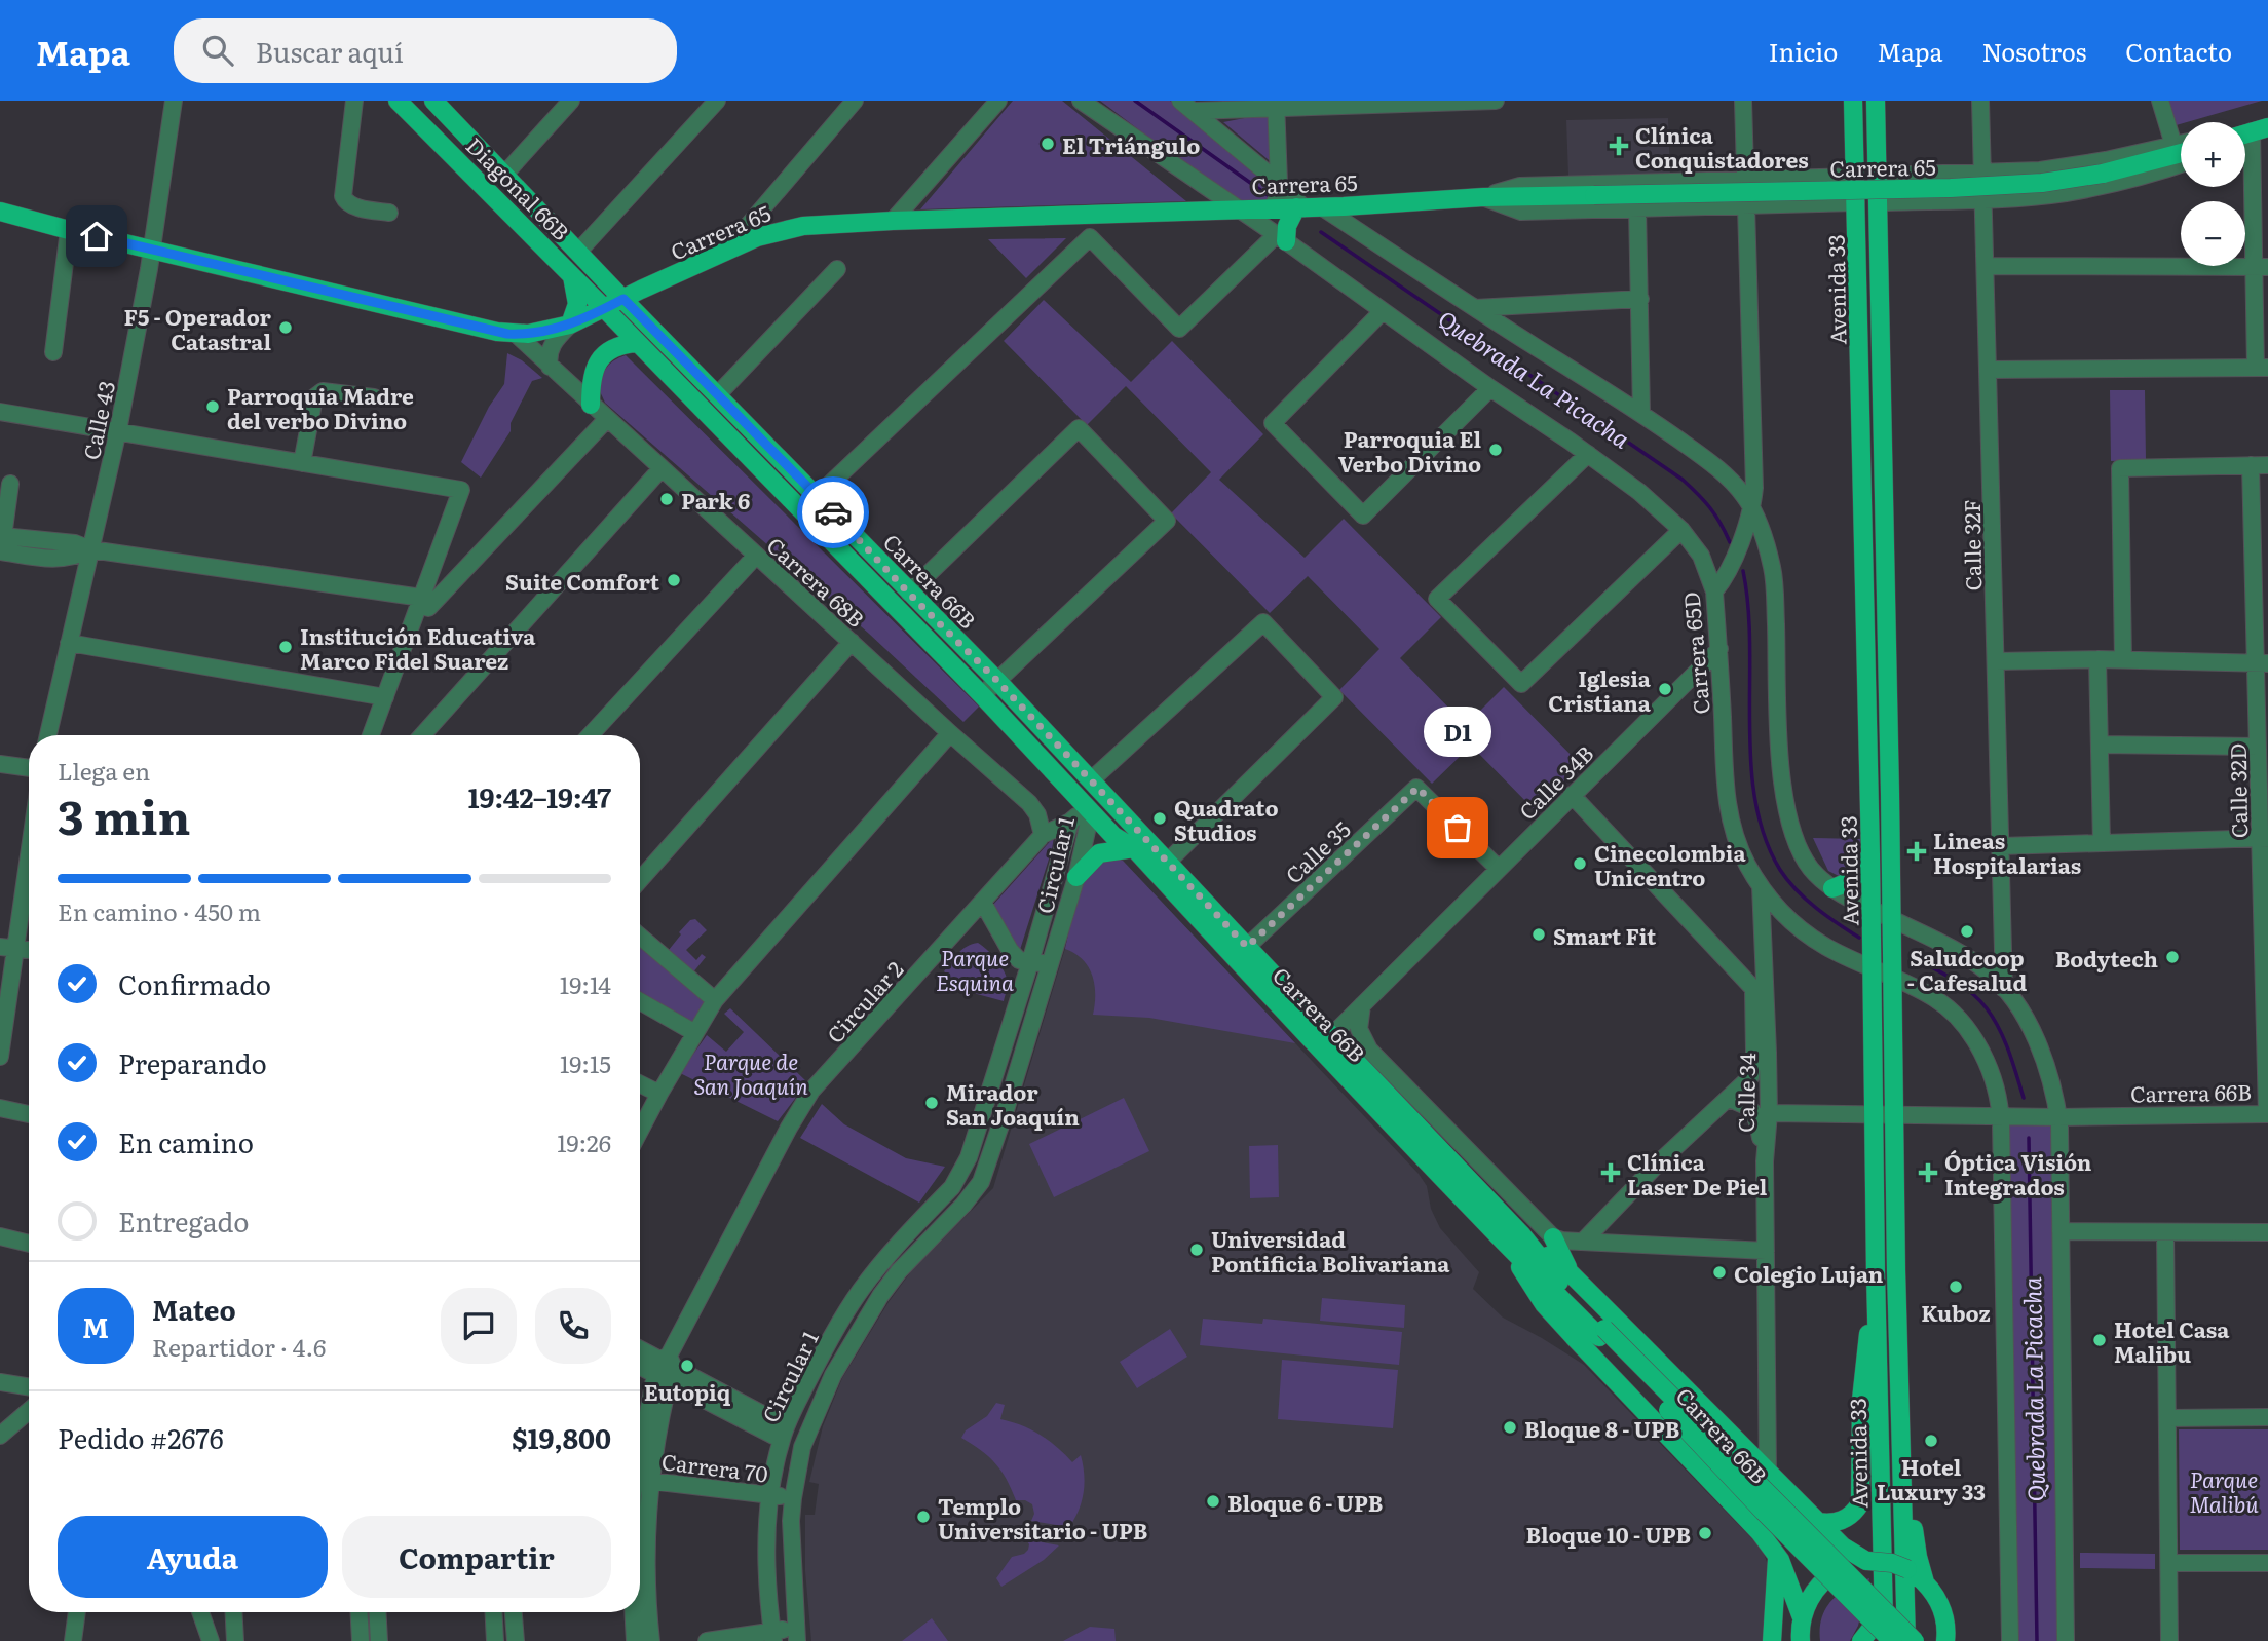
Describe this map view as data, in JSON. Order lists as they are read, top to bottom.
{
  "streets": {
    "main road": [
      "Carrera 65",
      "Diagonal 66B",
      "Avenida 33",
      "Carrera 66B"
    ],
    "street": [
      "Calle 43",
      "Calle 32F",
      "Carrera 68B",
      "Carrera 65D",
      "Calle 34B",
      "Calle 32D",
      "Calle 35",
      "Circular 1",
      "Circular 2",
      "Calle 34",
      "Carrera 70"
    ]
  },
  "crossings": [
    ["Carrera 65", "Diagonal 66B"],
    ["Carrera 65", "Avenida 33"],
    ["Carrera 65", "Calle 43"],
    ["Carrera 65", "Calle 32F"],
    ["Carrera 65", "Carrera 66B"],
    ["Carrera 65", "Carrera 68B"],
    ["Carrera 65", "Carrera 65D"],
    ["Diagonal 66B", "Carrera 66B"],
    ["Avenida 33", "Carrera 66B"],
    ["Avenida 33", "Carrera 65D"],
    ["Carrera 66B", "Carrera 65D"],
    ["Carrera 66B", "Calle 34B"],
    ["Carrera 66B", "Calle 32D"],
    ["Carrera 66B", "Calle 35"],
    ["Carrera 66B", "Circular 1"],
    ["Carrera 66B", "Circular 2"],
    ["Carrera 66B", "Calle 34"],
    ["Carrera 68B", "Circular 2"],
    ["Carrera 65D", "Calle 34B"],
    ["Carrera 65D", "Calle 34"],
    ["Calle 34B", "Calle 35"],
    ["Circular 1", "Circular 2"],
    ["Circular 1", "Carrera 70"]
  ],
  "water": ["Quebrada La Picacha"],
  "parks": ["Parque Esquina", "Parque de San Joaquín", "Parque Malibú"],
  "places": {
    "other": [
      "El Triángulo",
      "F5 - Operador Catastral",
      "Parroquia Madre del verbo Divino",
      "Parroquia El Verbo Divino",
      "Park 6",
      "Suite Comfort",
      "Institución Educativa Marco Fidel Suarez",
      "Iglesia Cristiana",
      "Quadrato Studios",
      "D1",
      "Cinecolombia Unicentro",
      "Saludcoop - Cafesalud",
      "Smart Fit",
      "Bodytech",
      "Mirador San Joaquín",
      "Universidad Pontificia Bolivariana",
      "Colegio Lujan",
      "Kuboz",
      "Hotel Casa Malibu",
      "Eutopiq",
      "Bloque 8 - UPB",
      "Hotel Luxury 33",
      "Bloque 6 - UPB",
      "Templo Universitario - UPB",
      "Bloque 10 - UPB"
    ],
    "health": [
      "Clínica Conquistadores",
      "Lineas Hospitalarias",
      "Clínica Laser De Piel",
      "Óptica Visión Integrados"
    ]
  },
  "page": {
    "header": "Mapa",
    "search": "Buscar aquí",
    "nav": [
      "Inicio",
      "Mapa",
      "Nosotros",
      "Contacto"
    ],
    "map_buttons": ["+", "−"],
    "bubble": "D1",
    "heading": ["3 min", "Llega en", "19:42–19:47"],
    "panel": [
      "Mateo",
      "Repartidor · 4.6",
      "Pedido #2676",
      "$19,800"
    ],
    "bar": "En camino · 450 m",
    "list": [
      ["Confirmado", "19:14"],
      ["Preparando", "19:15"],
      ["En camino", "19:26"],
      "Entregado"
    ],
    "round": "M",
    "buttons": ["Ayuda", "Compartir"]
  }
}
